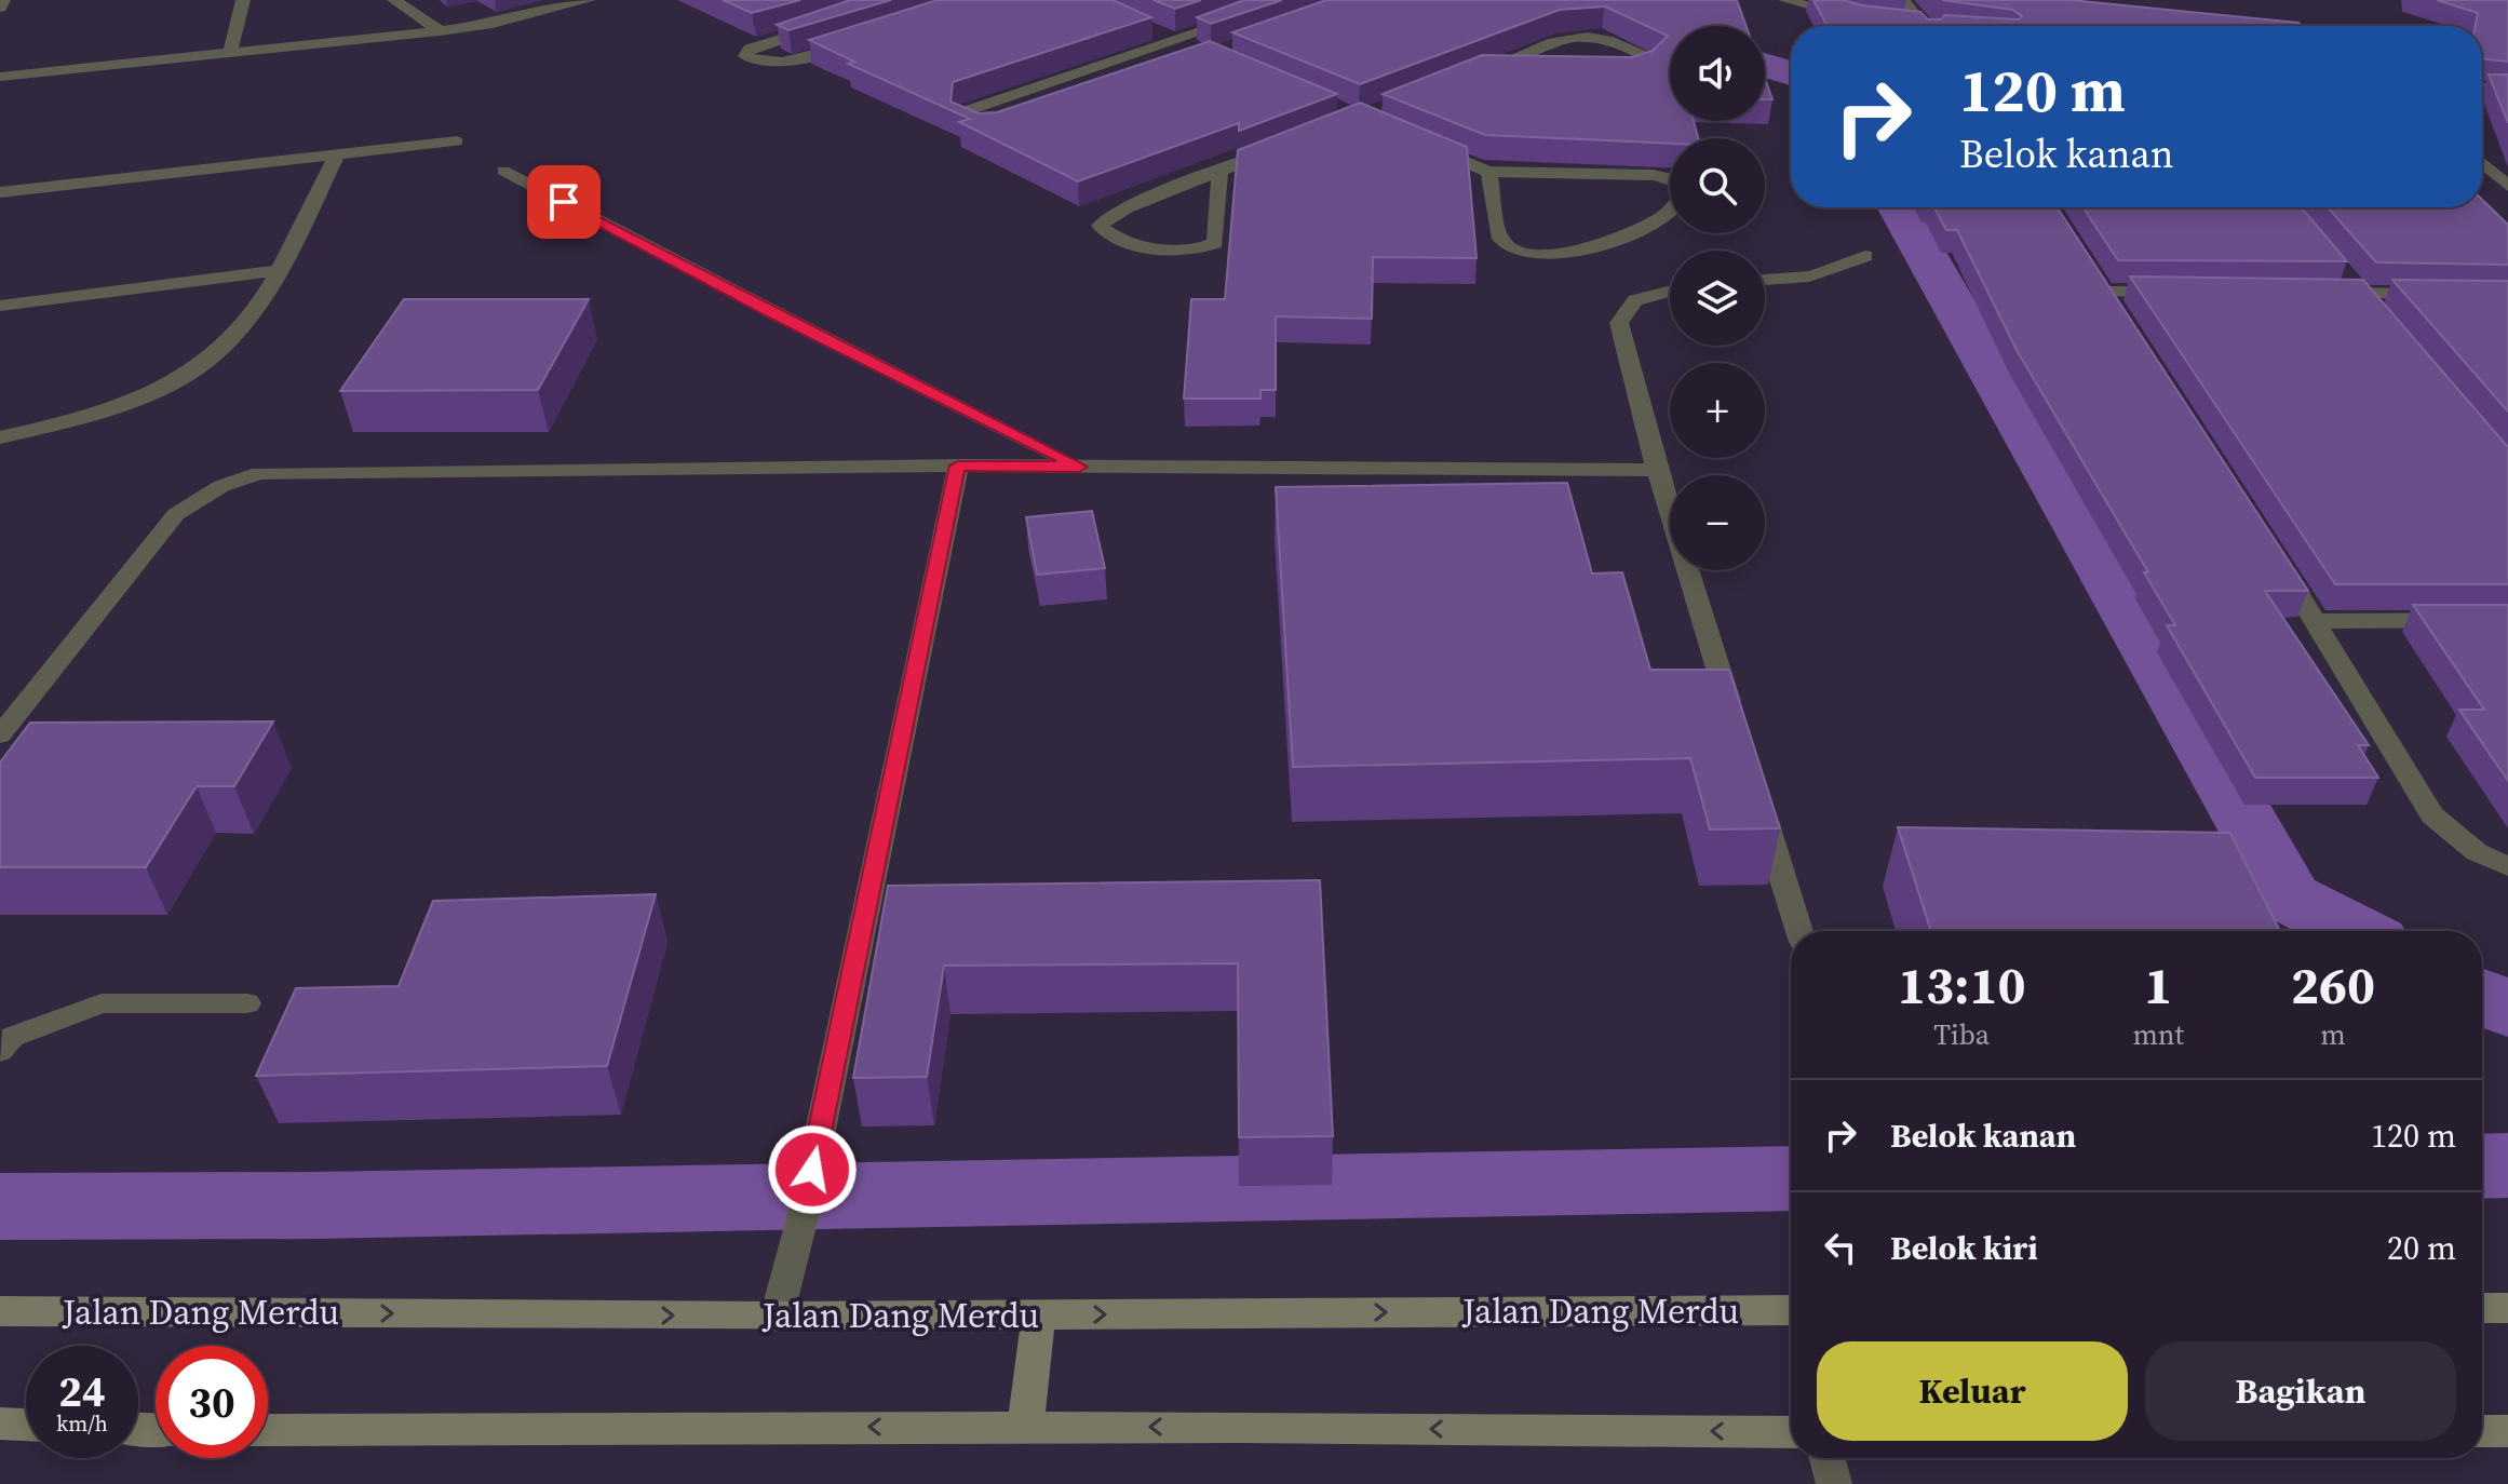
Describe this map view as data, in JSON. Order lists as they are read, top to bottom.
{
  "streets": {
    "main road": ["Jalan Dang Merdu"]
  },
  "page": {
    "map_buttons": ["+", "−"],
    "turn": ["120 m", "Belok kanan"],
    "eta": [
      "13:10",
      "Tiba",
      "1",
      "mnt",
      "260",
      "m"
    ],
    "list": [
      {
        "name": "Belok kanan",
        "value": "120 m"
      },
      {
        "name": "Belok kiri",
        "value": "20 m"
      }
    ],
    "buttons": ["Keluar", "Bagikan"],
    "speed": "24 km/h",
    "limit": "30"
  }
}
